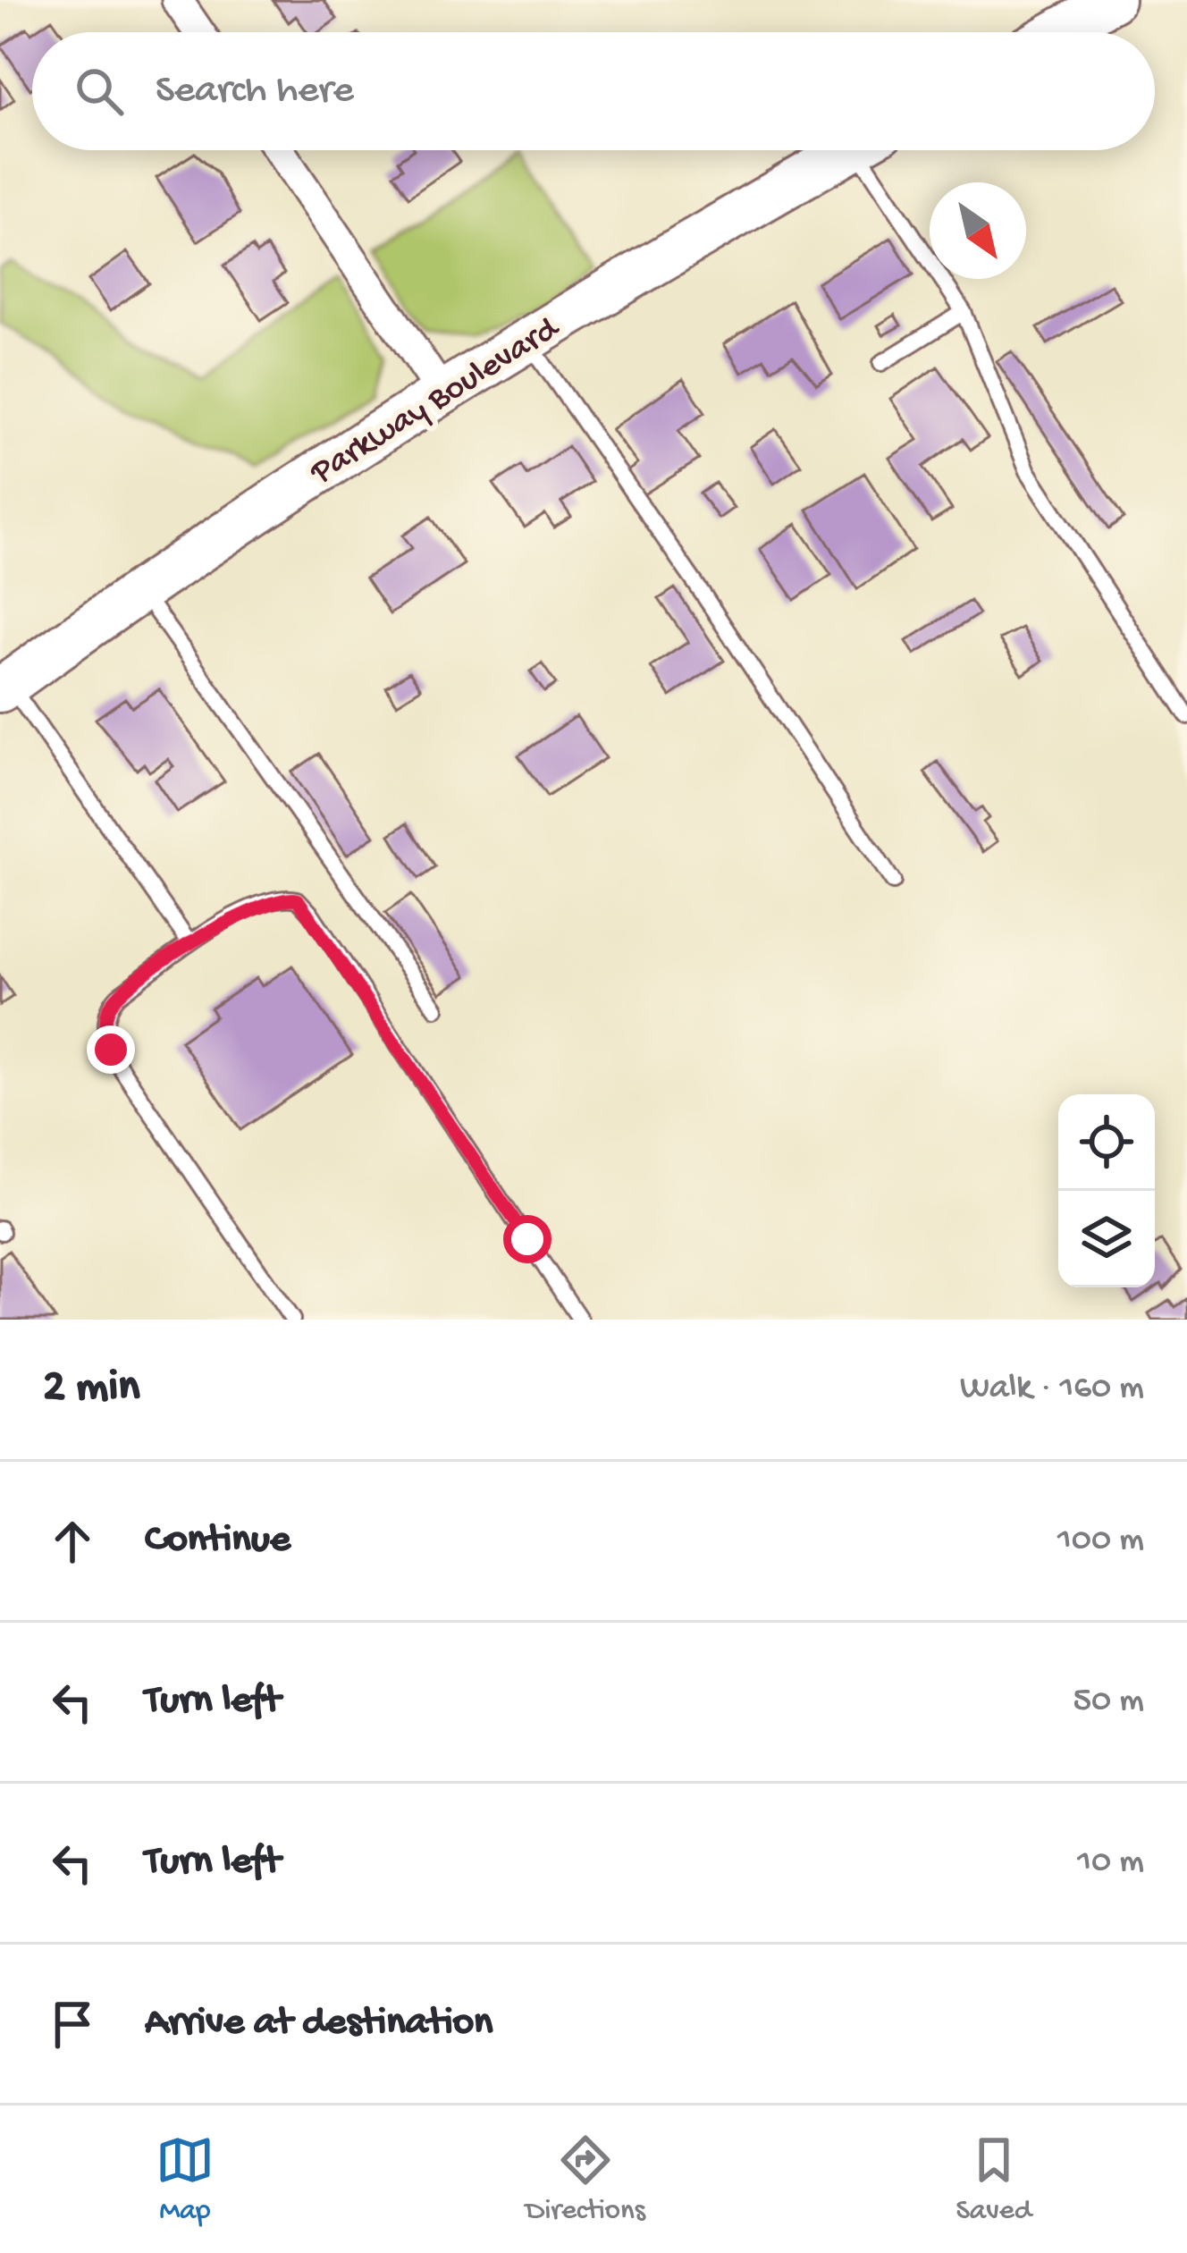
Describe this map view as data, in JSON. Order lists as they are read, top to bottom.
{
  "streets": {
    "street": ["Parkway Boulevard"]
  },
  "north": "bottom right",
  "page": {
    "search": "Search here",
    "heading": ["2 min", "Walk · 160 m"],
    "list": [
      ["Continue", "100 m"],
      ["Turn left", "50 m"],
      ["Turn left", "10 m"],
      "Arrive at destination"
    ],
    "nav": ["Map", "Directions", "Saved"]
  }
}
